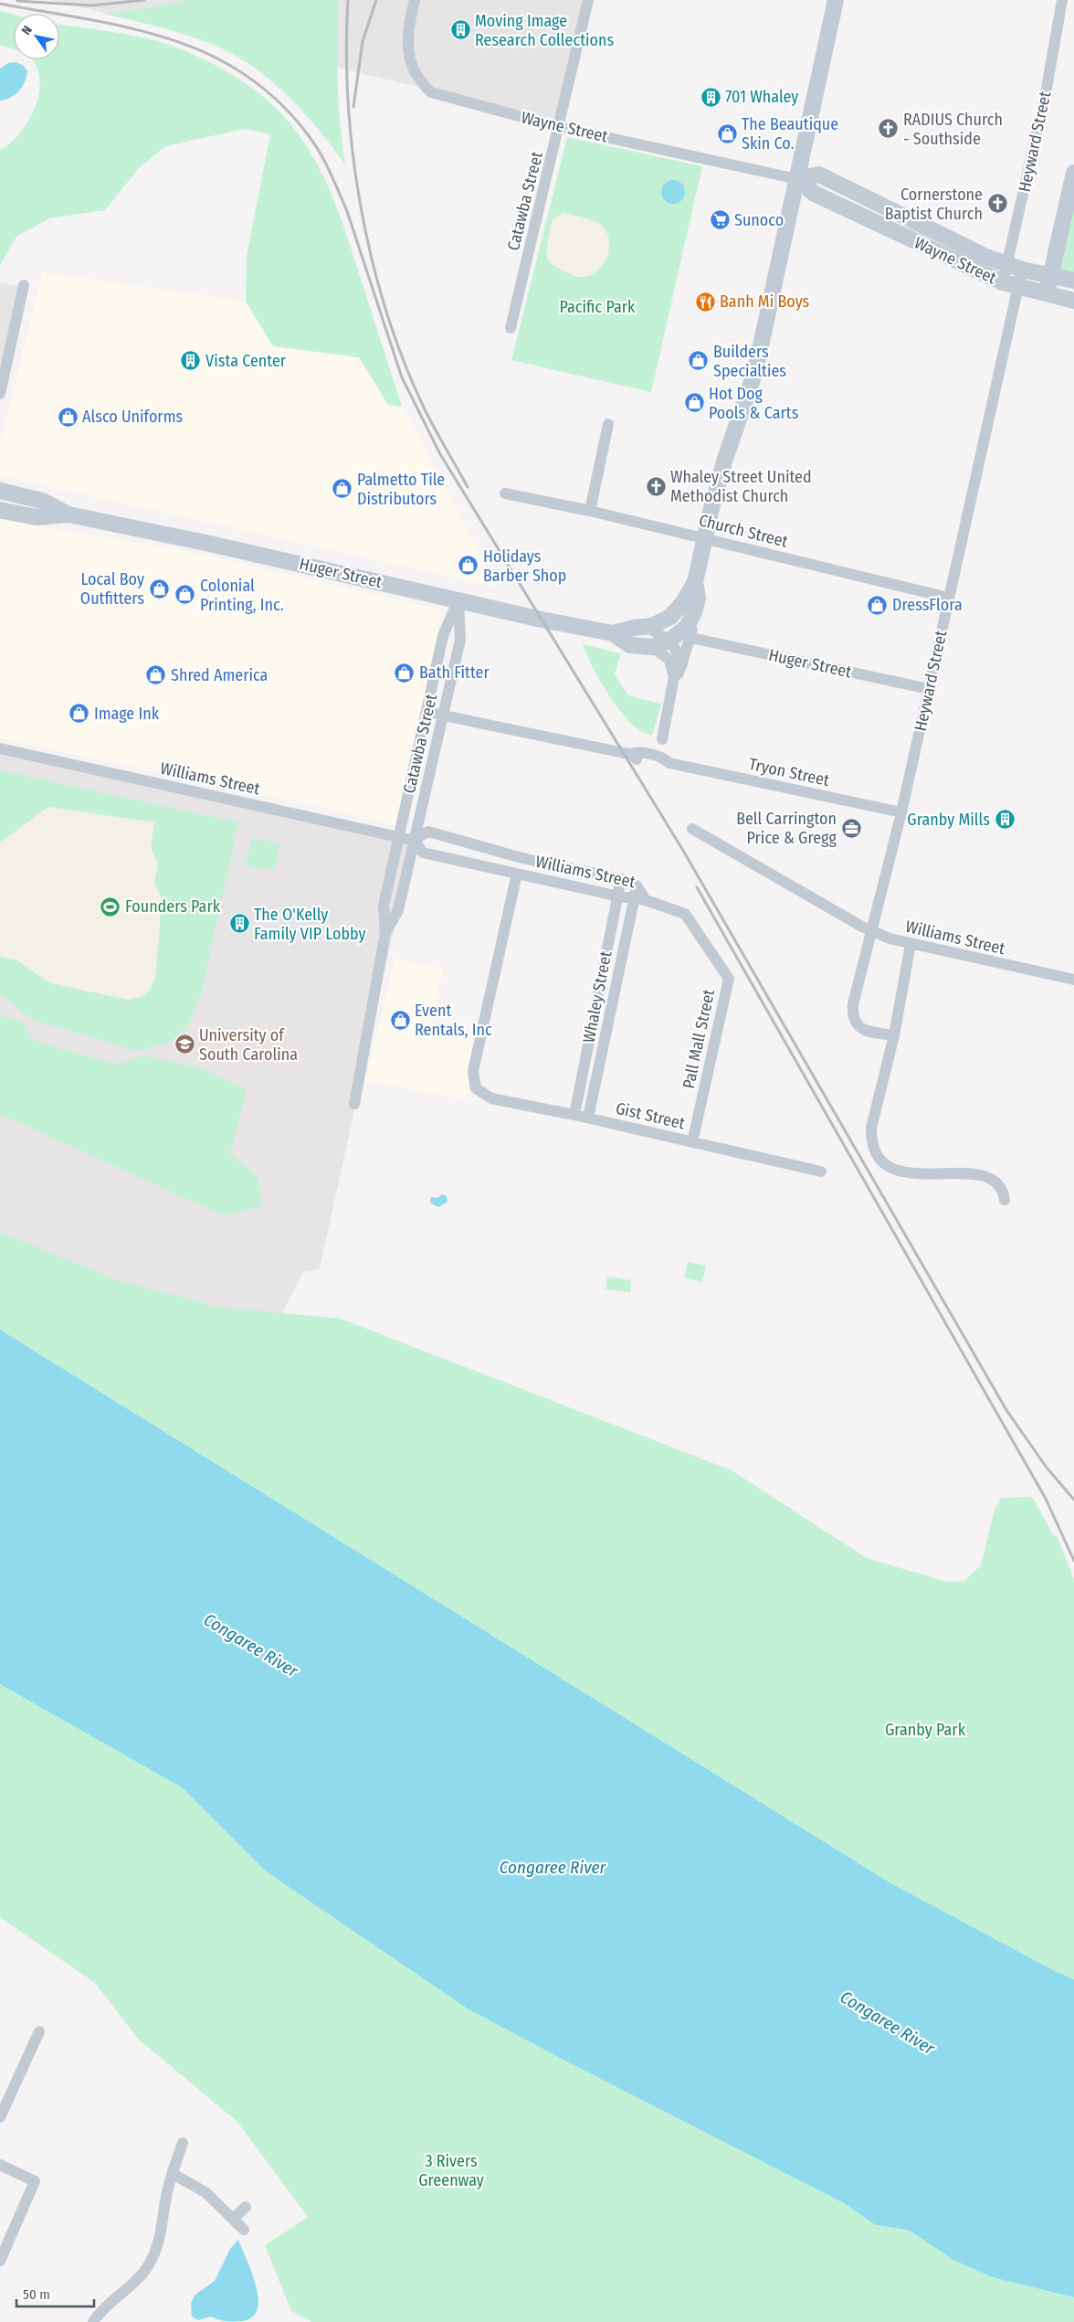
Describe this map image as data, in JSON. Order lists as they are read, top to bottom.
{
  "streets": {
    "main road": ["Wayne Street", "Huger Street"],
    "street": [
      "Heyward Street",
      "Catawba Street",
      "Church Street",
      "Tryon Street",
      "Williams Street",
      "Whaley Street",
      "Pall Mall Street",
      "Gist Street"
    ]
  },
  "crossings": [
    ["Wayne Street", "Heyward Street"],
    ["Wayne Street", "Catawba Street"],
    ["Heyward Street", "Church Street"],
    ["Heyward Street", "Huger Street"],
    ["Heyward Street", "Tryon Street"],
    ["Heyward Street", "Williams Street"],
    ["Catawba Street", "Huger Street"],
    ["Catawba Street", "Tryon Street"],
    ["Catawba Street", "Williams Street"],
    ["Williams Street", "Whaley Street"],
    ["Williams Street", "Pall Mall Street"],
    ["Williams Street", "Gist Street"],
    ["Whaley Street", "Pall Mall Street"],
    ["Whaley Street", "Gist Street"],
    ["Pall Mall Street", "Gist Street"]
  ],
  "water": ["Congaree River"],
  "parks": ["Pacific Park", "Granby Park", "3 Rivers Greenway"],
  "places": {
    "building": [
      "Moving Image Research Collections",
      "701 Whaley",
      "Vista Center",
      "Granby Mills",
      "The O'Kelly Family VIP Lobby"
    ],
    "church": ["RADIUS Church - Southside", "Cornerstone Baptist Church", "Whaley Street United Methodist Church"],
    "shop": [
      "The Beautique Skin Co.",
      "Builders Specialties",
      "Hot Dog Pools & Carts",
      "Alsco Uniforms",
      "Palmetto Tile Distributors",
      "Holidays Barber Shop",
      "Local Boy Outfitters",
      "Colonial Printing, Inc.",
      "DressFlora",
      "Bath Fitter",
      "Shred America",
      "Image Ink",
      "Event Rentals, Inc"
    ],
    "supermarket": ["Sunoco"],
    "restaurant": ["Banh Mi Boys"],
    "office": ["Bell Carrington Price & Gregg"],
    "sports": ["Founders Park"],
    "school or university": ["University of South Carolina"]
  },
  "scale_bar": "50 m",
  "north": "top left"
}
